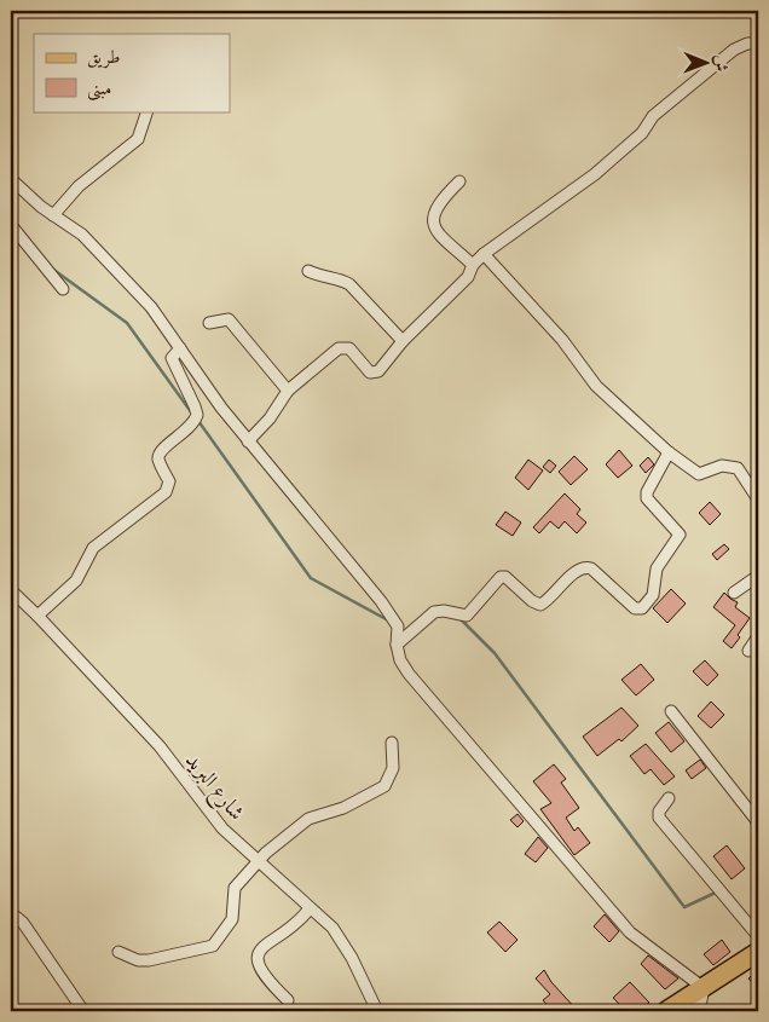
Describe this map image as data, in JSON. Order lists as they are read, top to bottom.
{
  "streets": {
    "street": ["شارع البريد"]
  },
  "legend": ["طريق", "مبنى"],
  "north": "right"
}
